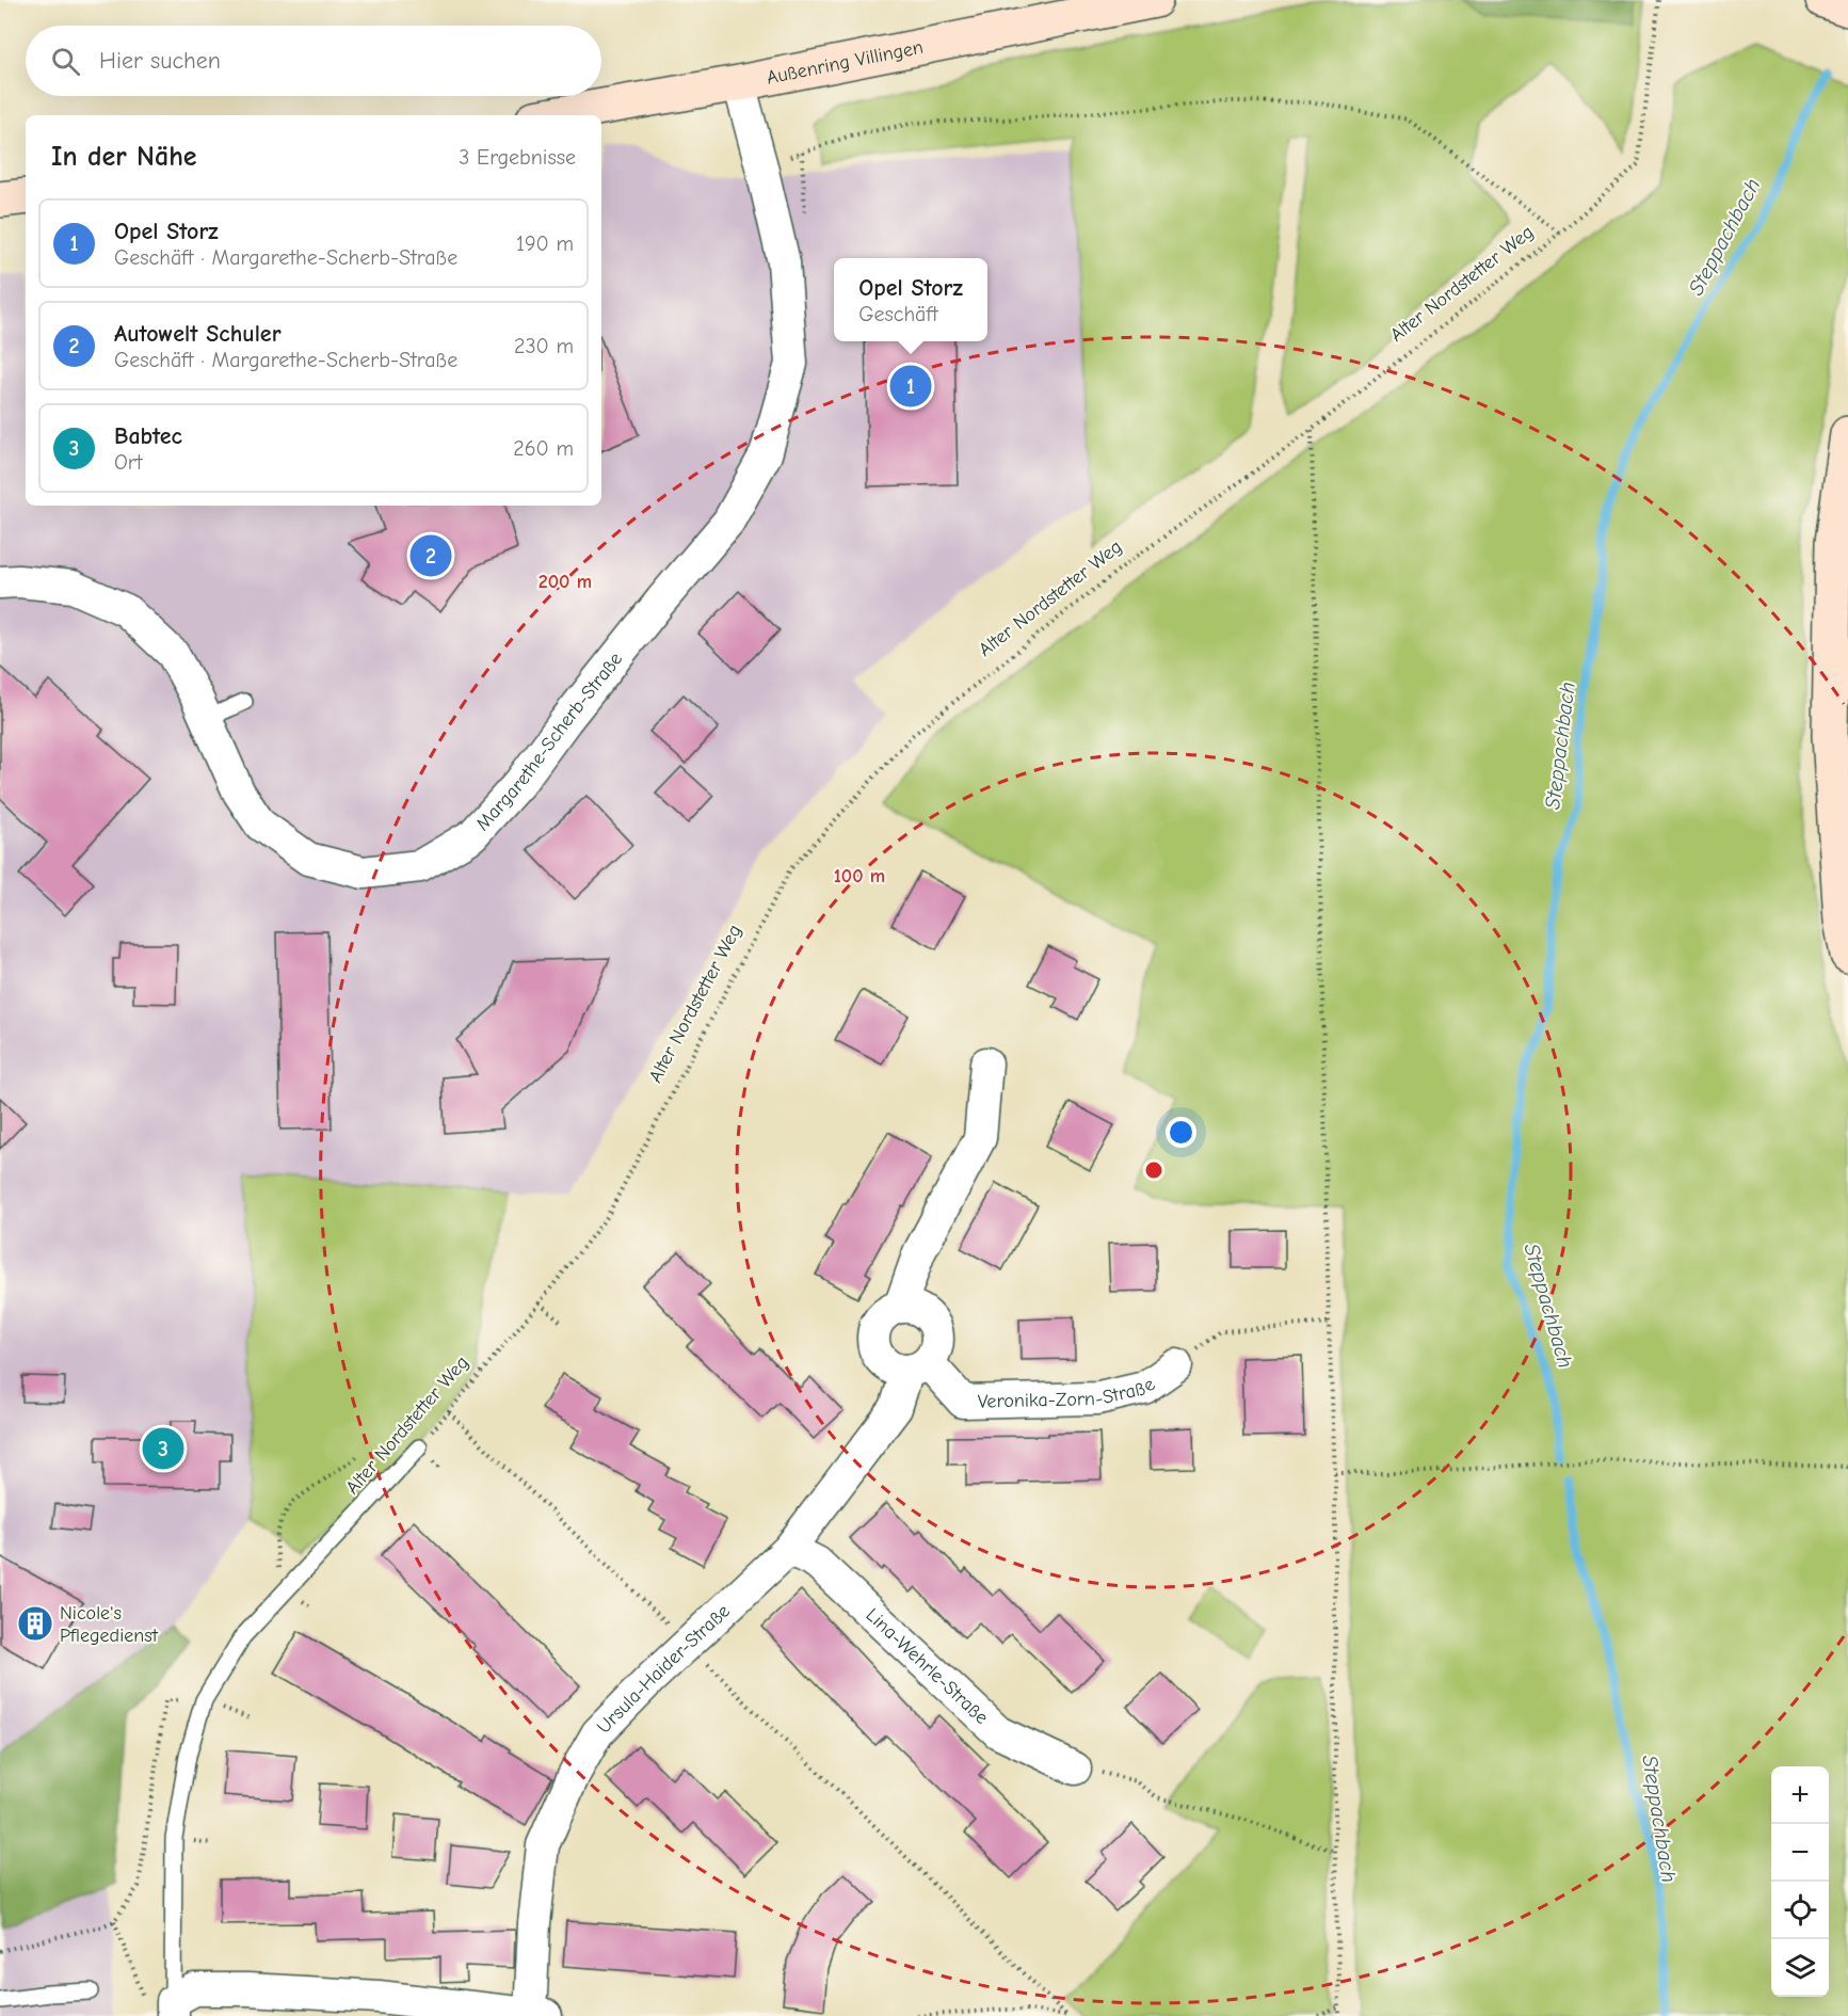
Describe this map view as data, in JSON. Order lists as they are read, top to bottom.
{
  "streets": {
    "street": [
      "Außenring Villingen",
      "Margarethe-Scherb-Straße",
      "Veronika-Zorn-Straße",
      "Lina-Wehrle-Straße",
      "Ursula-Haider-Straße"
    ],
    "lane": ["Alter Nordstetter Weg"]
  },
  "crossings": [
    ["Außenring Villingen", "Margarethe-Scherb-Straße"],
    ["Veronika-Zorn-Straße", "Ursula-Haider-Straße"],
    ["Lina-Wehrle-Straße", "Ursula-Haider-Straße"]
  ],
  "water": ["Steppachbach"],
  "places": {
    "building": ["Nicole's Pflegedienst"]
  },
  "page": {
    "search": "Hier suchen",
    "heading": ["In der Nähe", "3 Ergebnisse"],
    "list": [
      {
        "mark": "1",
        "name": "Opel Storz",
        "note": "Geschäft · Margarethe-Scherb-Straße",
        "value": "190 m"
      },
      {
        "mark": "2",
        "name": "Autowelt Schuler",
        "note": "Geschäft · Margarethe-Scherb-Straße",
        "value": "230 m"
      },
      {
        "mark": "3",
        "name": "Babtec",
        "note": "Ort",
        "value": "260 m"
      }
    ],
    "popup": ["Opel Storz", "Geschäft"],
    "pins": ["1", "2", "3"],
    "map_buttons": ["+", "−"]
  },
  "rings": ["200 m", "100 m"]
}
